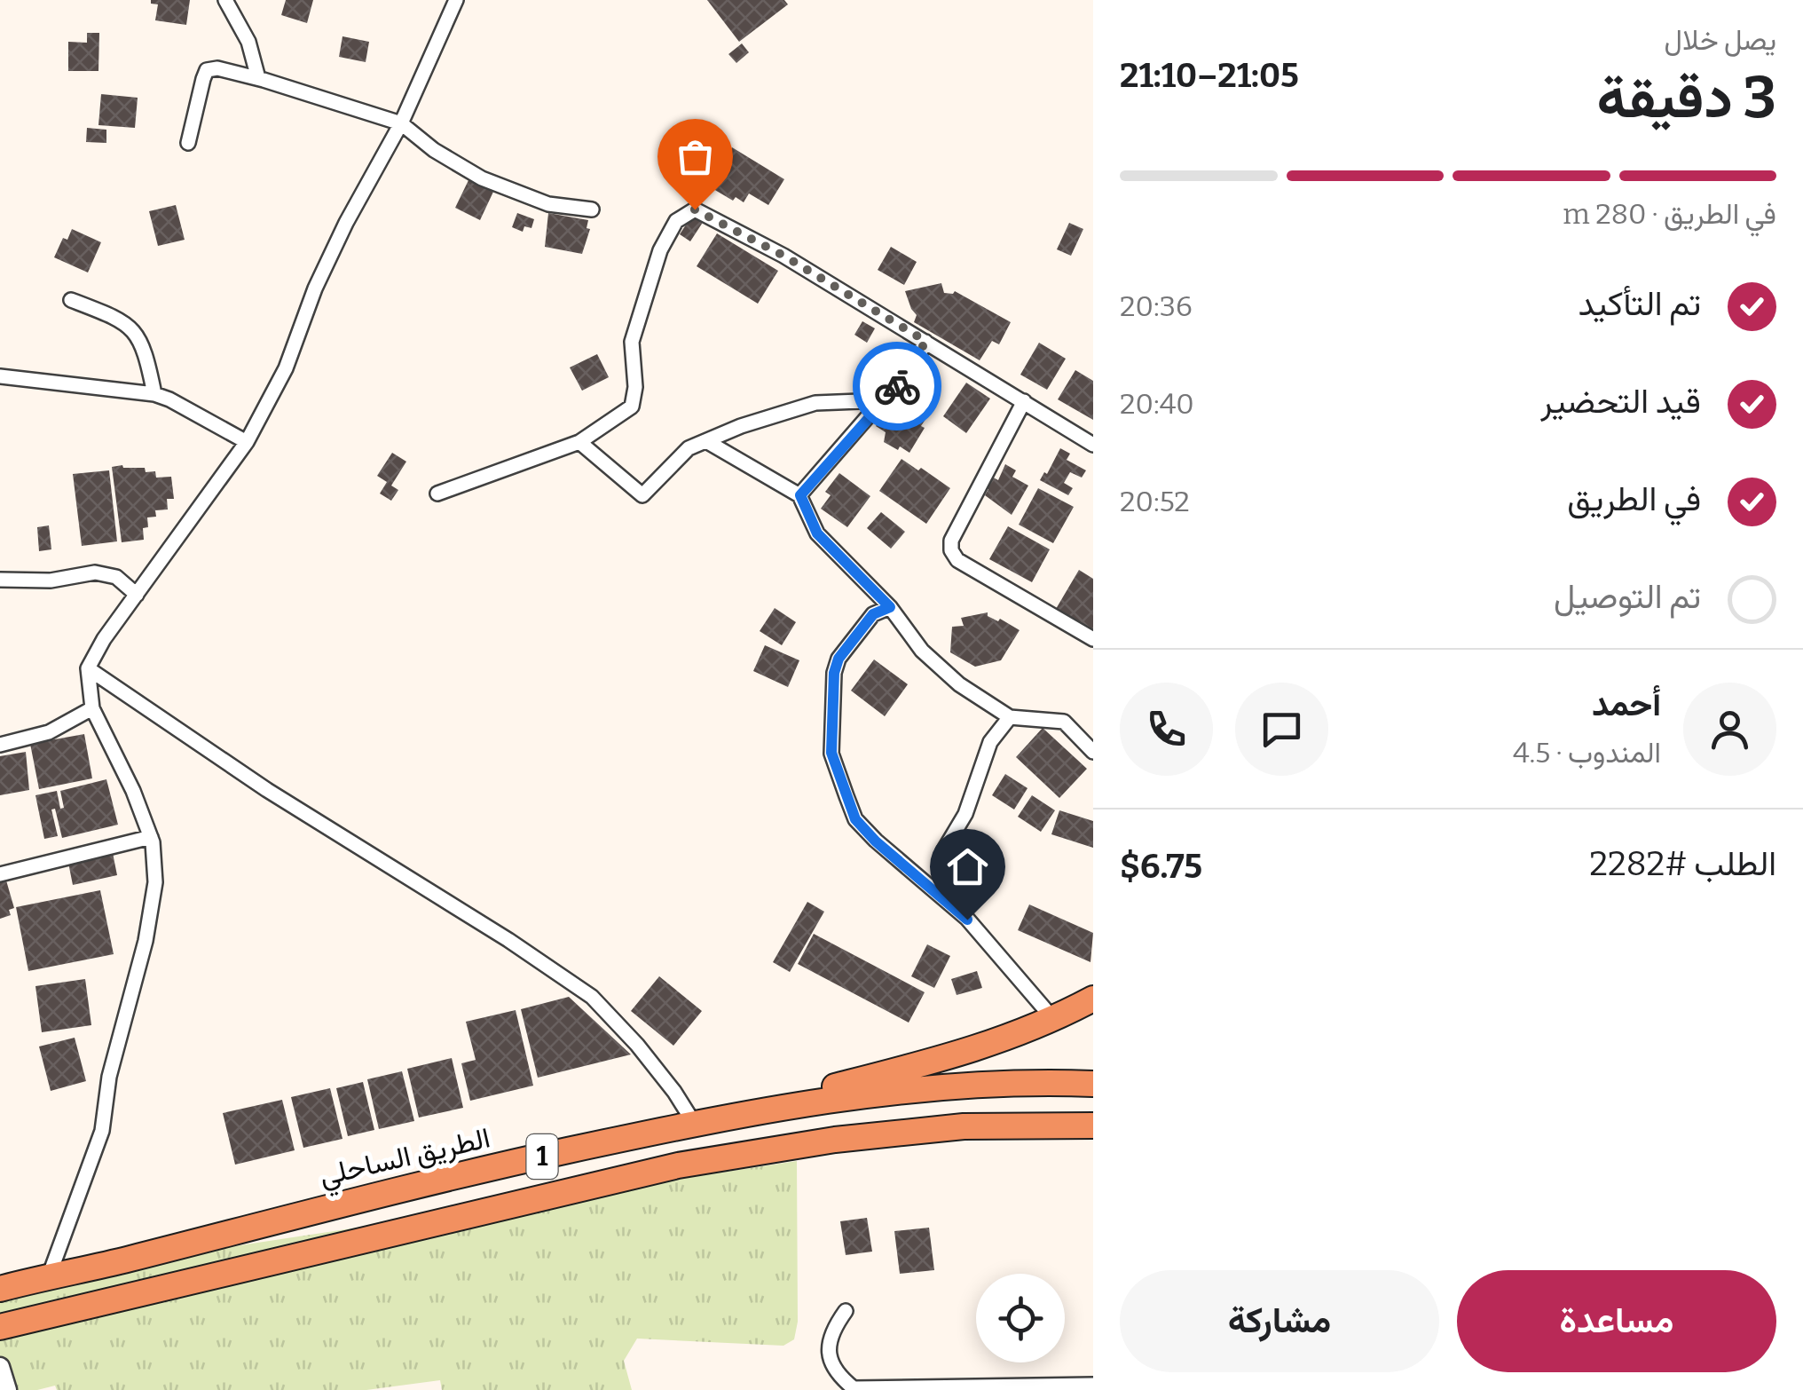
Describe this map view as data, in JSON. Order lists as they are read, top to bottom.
{
  "streets": {
    "highway": ["الطريق الساحلي", "1"]
  },
  "page": {
    "heading": ["3 دقيقة", "يصل خلال", "21:05–21:10"],
    "panel": [
      "أحمد",
      "المندوب · 4.5",
      "الطلب #2282",
      "$6.75"
    ],
    "bar": "في الطريق · 280 m",
    "list": [
      ["تم التأكيد", "20:36"],
      ["قيد التحضير", "20:40"],
      ["في الطريق", "20:52"],
      "تم التوصيل"
    ],
    "buttons": ["مساعدة", "مشاركة"]
  }
}
